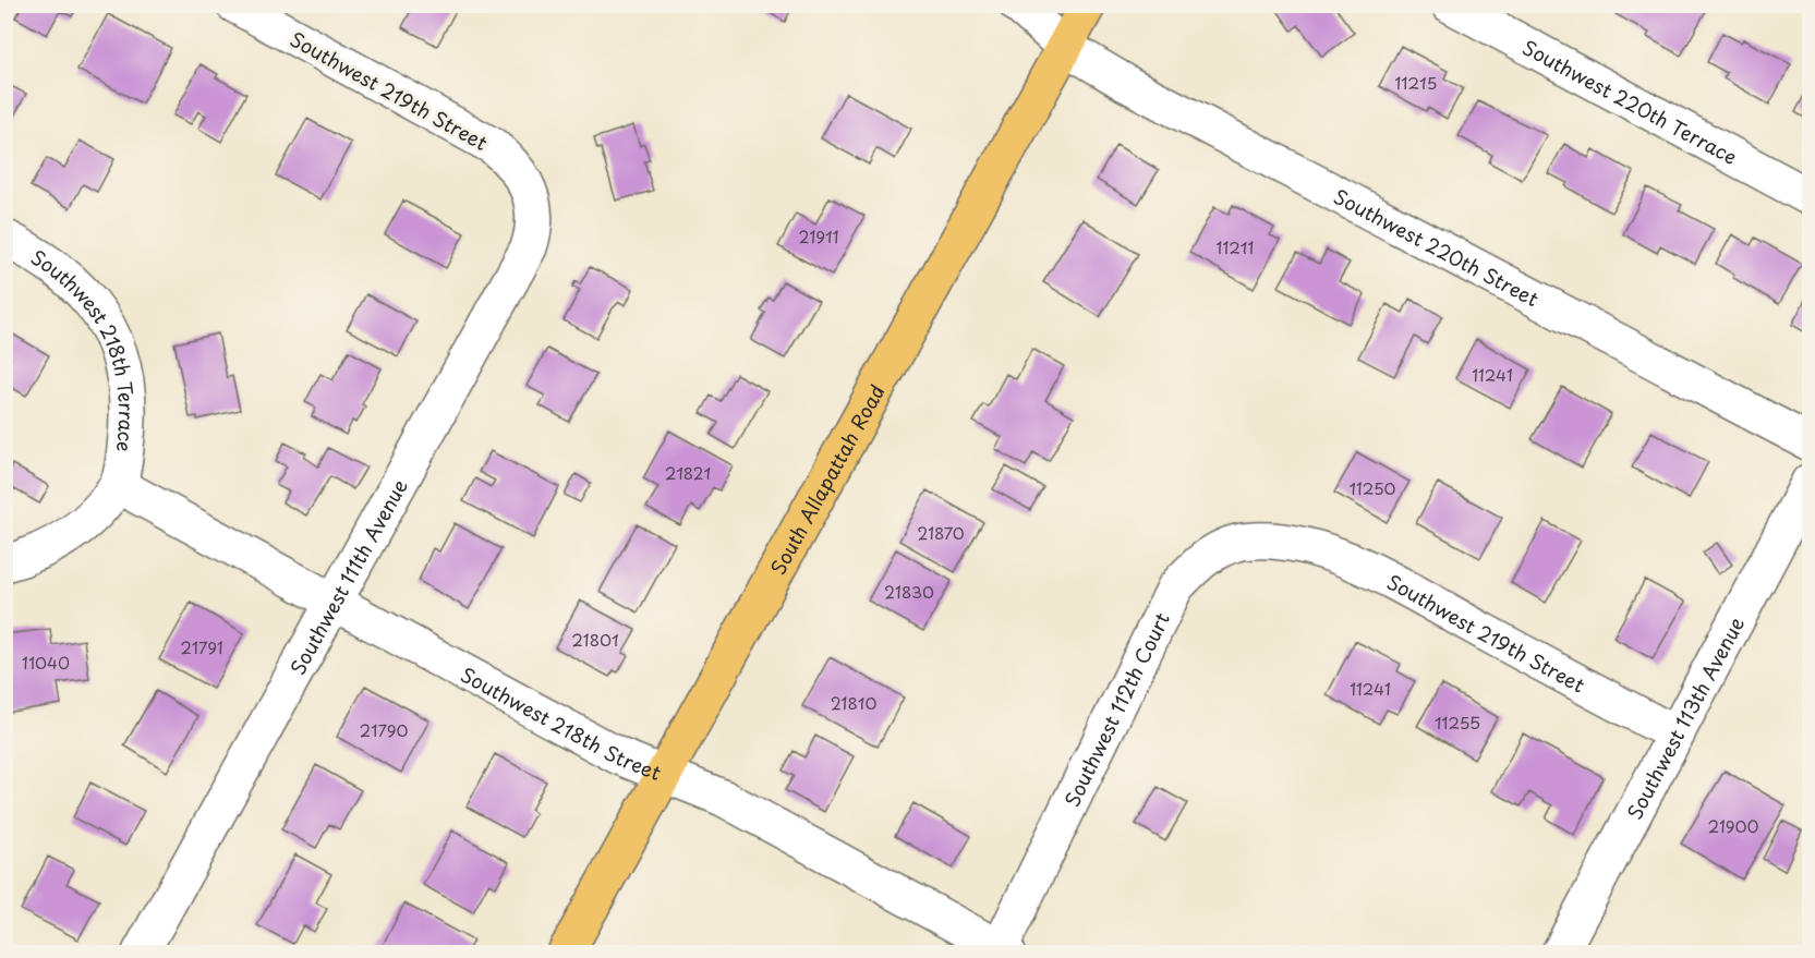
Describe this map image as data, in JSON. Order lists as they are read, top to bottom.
{
  "streets": {
    "main road": ["South Allapattah Road"],
    "street": [
      "Southwest 219th Street",
      "Southwest 220th Terrace",
      "Southwest 220th Street",
      "Southwest 218th Terrace",
      "Southwest 111th Avenue",
      "Southwest 112th Court",
      "Southwest 113th Avenue",
      "Southwest 218th Street"
    ]
  },
  "crossings": [
    ["Southwest 219th Street", "Southwest 111th Avenue"],
    ["Southwest 219th Street", "Southwest 112th Court"],
    ["Southwest 219th Street", "Southwest 113th Avenue"],
    ["Southwest 220th Street", "South Allapattah Road"],
    ["Southwest 218th Terrace", "Southwest 218th Street"],
    ["South Allapattah Road", "Southwest 218th Street"],
    ["Southwest 111th Avenue", "Southwest 218th Street"],
    ["Southwest 112th Court", "Southwest 218th Street"]
  ],
  "house_numbers": [
    "11215",
    "21911",
    "11211",
    "11241",
    "21821",
    "11250",
    "21870",
    "21830",
    "21801",
    "21791",
    "11040",
    "11241",
    "21810",
    "11255",
    "21790",
    "21900"
  ]
}
